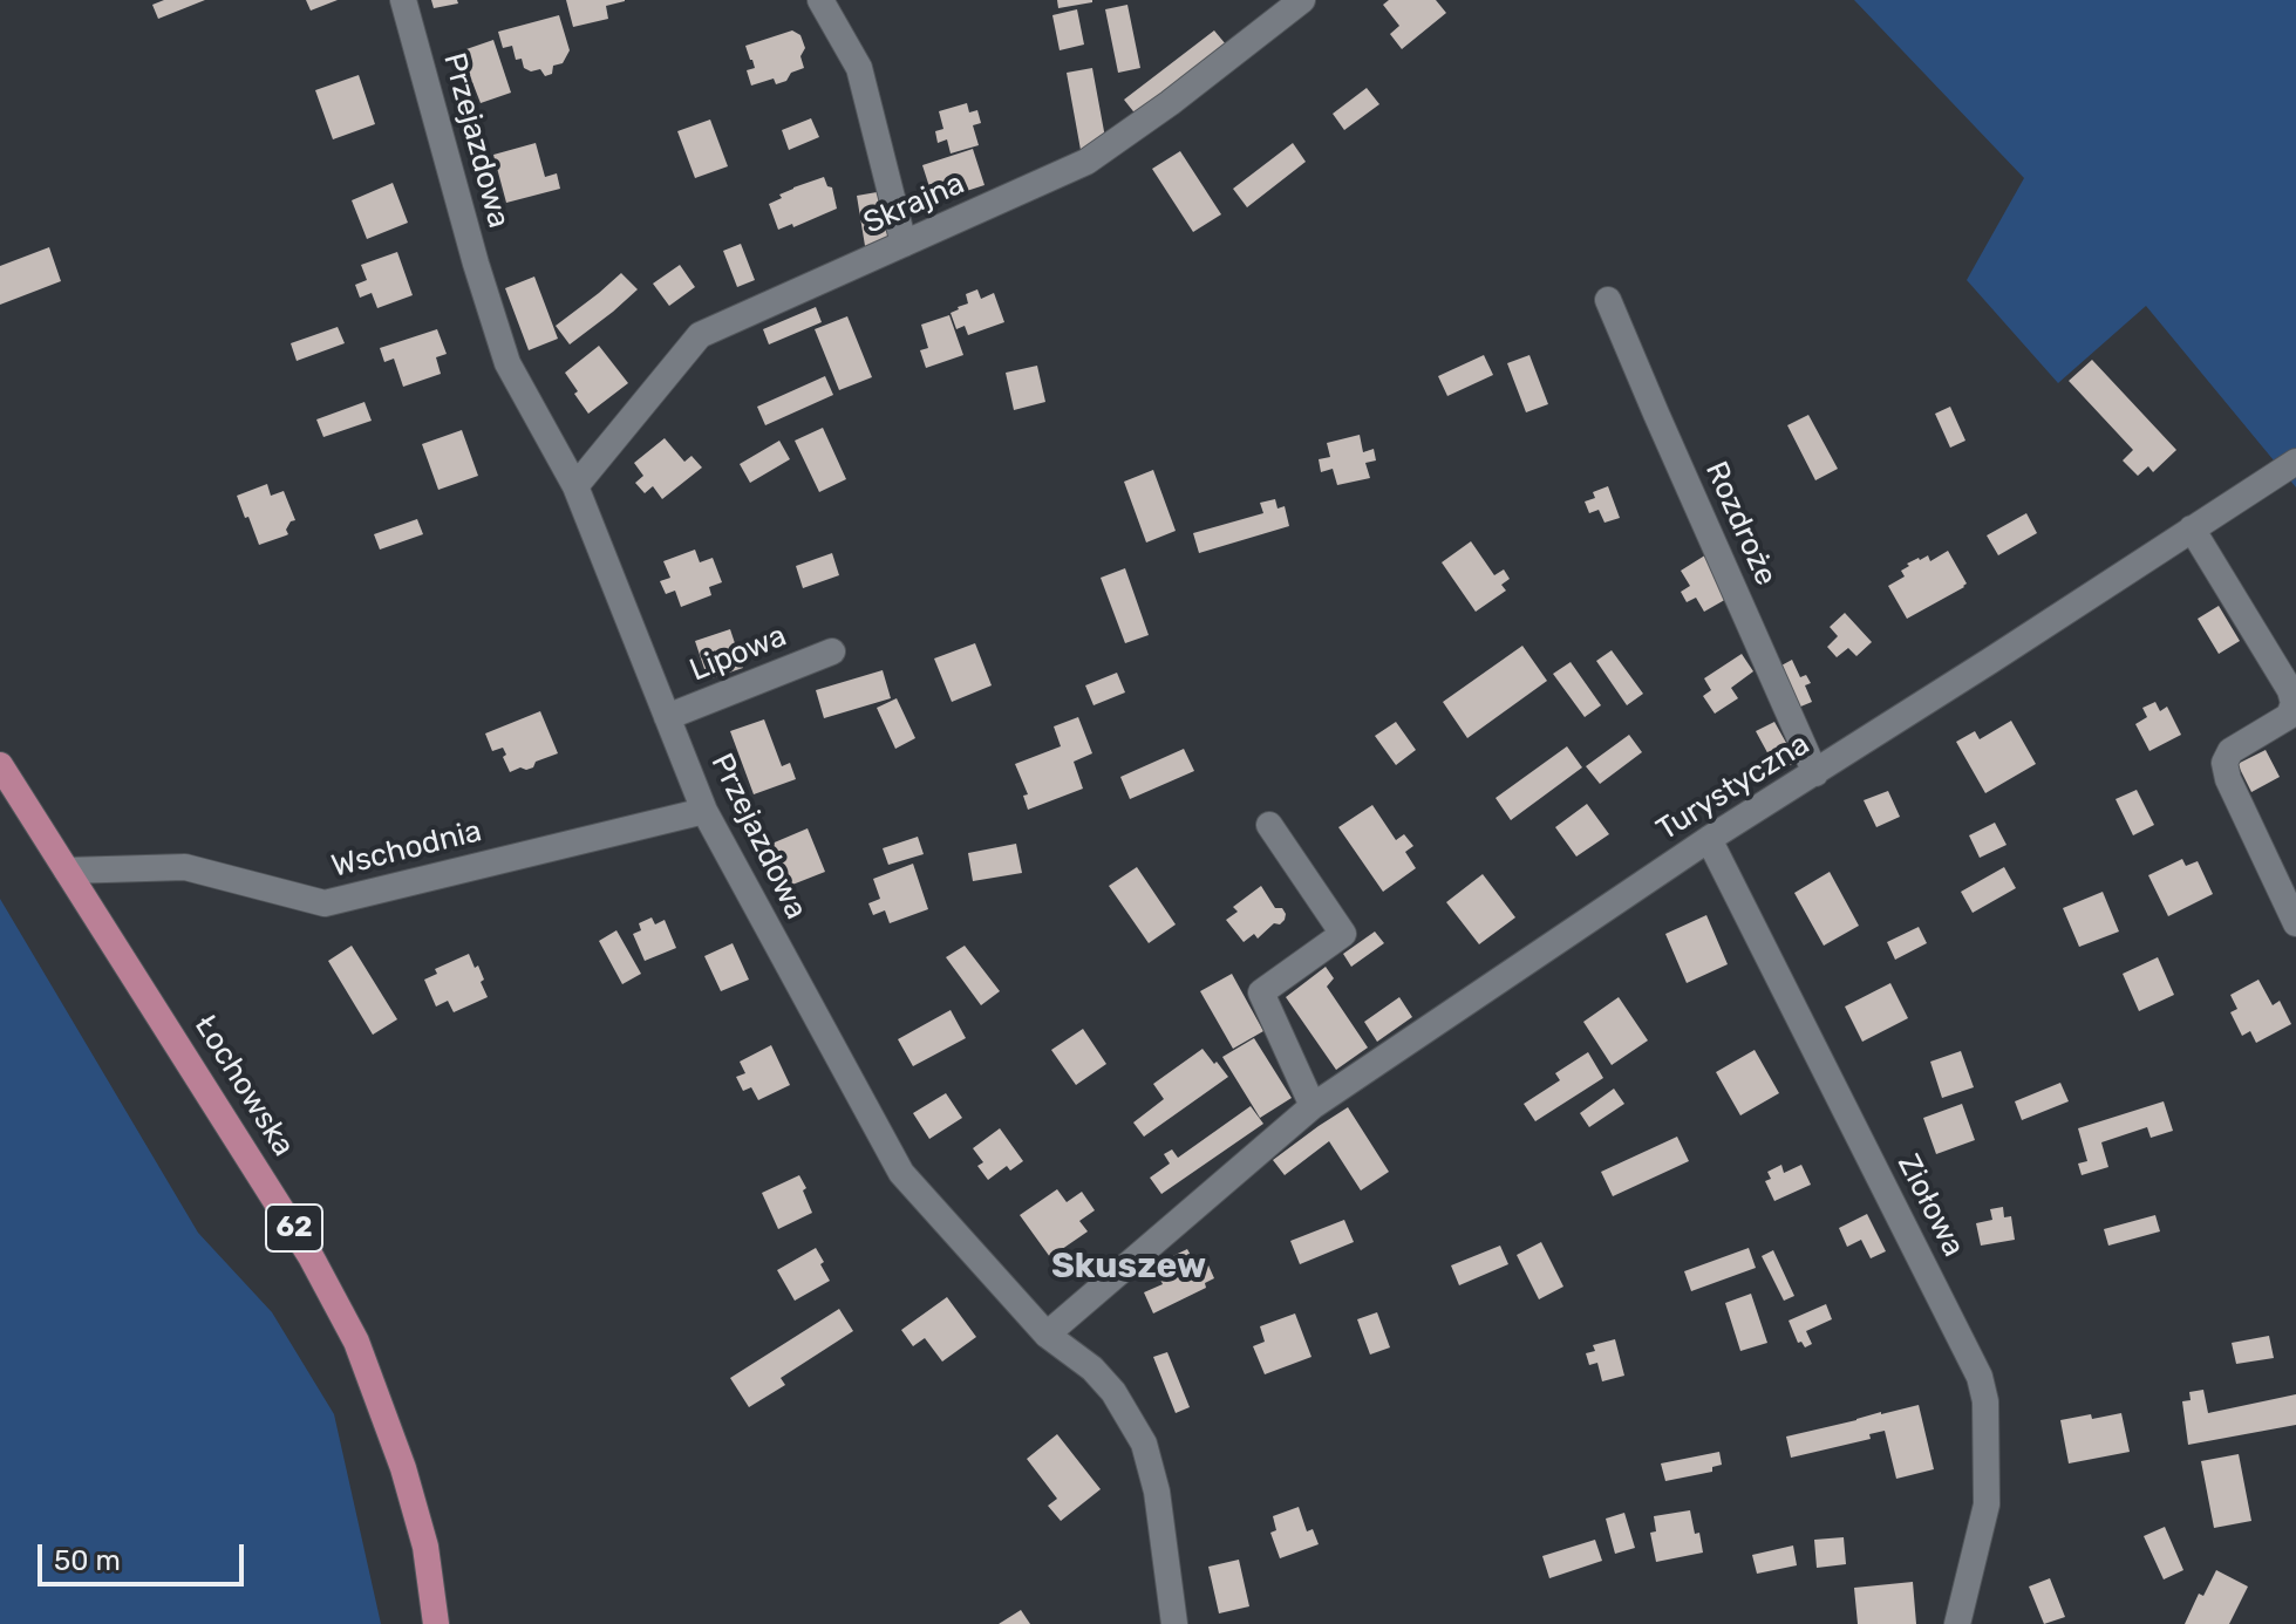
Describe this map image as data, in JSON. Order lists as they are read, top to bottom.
{
  "streets": {
    "main road": ["Łochowska", "62"],
    "street": [
      "Przejazdowa",
      "Skrajna",
      "Rozdroże",
      "Lipowa",
      "Turystyczna",
      "Wschodnia",
      "Ziołowa"
    ]
  },
  "crossings": [
    ["Przejazdowa", "Skrajna"],
    ["Przejazdowa", "Lipowa"],
    ["Przejazdowa", "Turystyczna"],
    ["Przejazdowa", "Wschodnia"],
    ["Rozdroże", "Turystyczna"],
    ["Turystyczna", "Ziołowa"],
    ["Wschodnia", "Łochowska"]
  ],
  "districts": ["Skuszew"],
  "scale_bar": "50 m"
}
